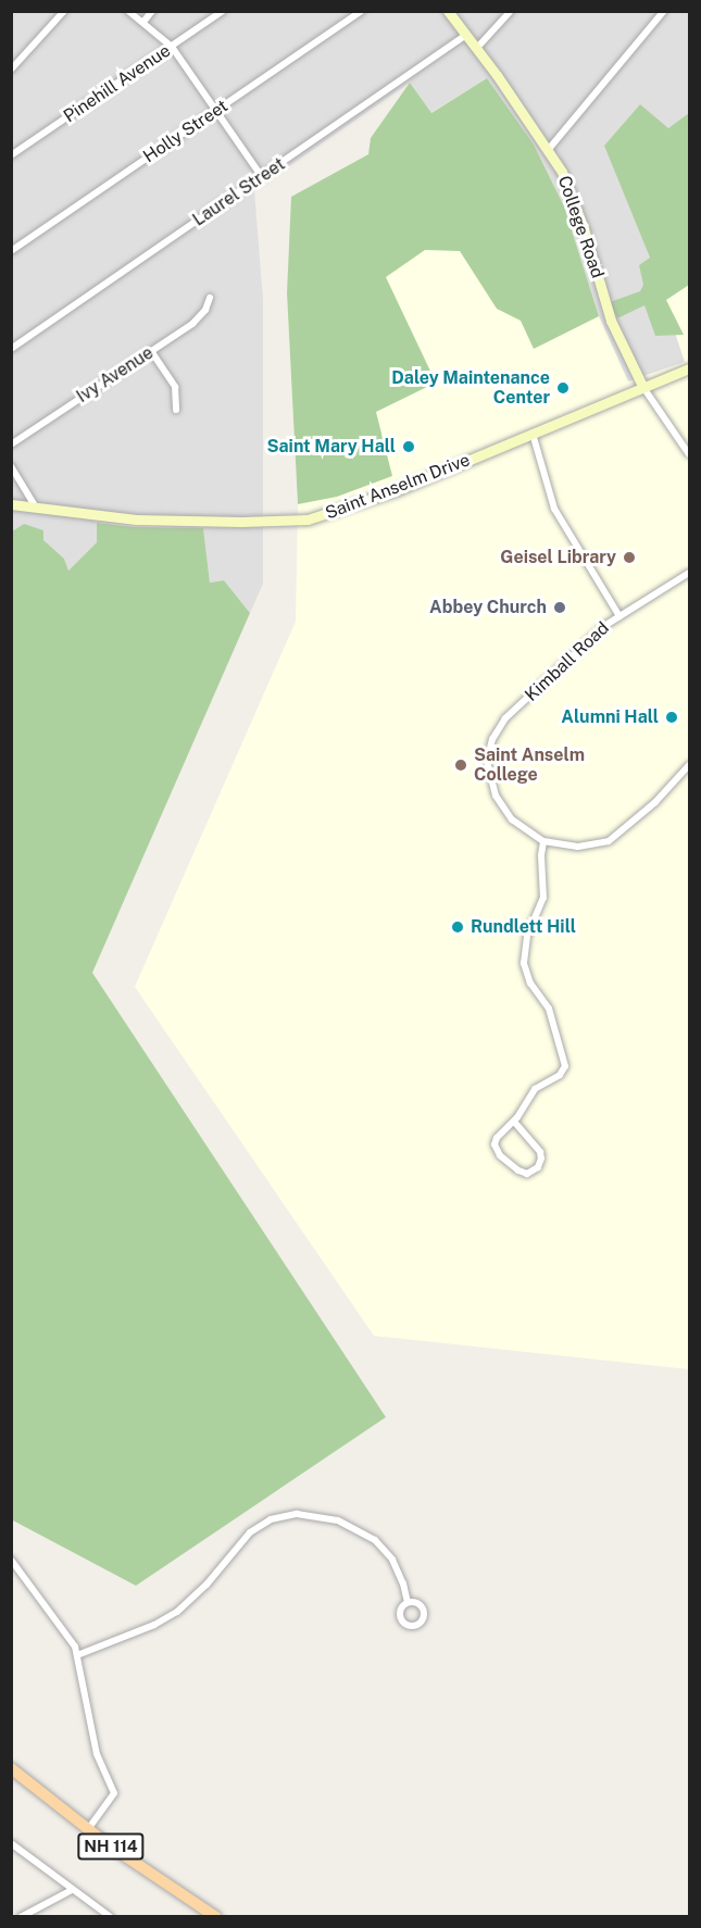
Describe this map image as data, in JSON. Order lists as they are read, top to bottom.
{
  "streets": {
    "main road": ["NH 114"],
    "street": [
      "Pinehill Avenue",
      "Holly Street",
      "Laurel Street",
      "College Road",
      "Ivy Avenue",
      "Saint Anselm Drive",
      "Kimball Road"
    ]
  },
  "crossings": [
    ["Laurel Street", "College Road"],
    ["College Road", "Saint Anselm Drive"],
    ["Saint Anselm Drive", "Kimball Road"]
  ],
  "places": [
    "Daley Maintenance Center",
    "Saint Mary Hall",
    "Geisel Library",
    "Abbey Church",
    "Alumni Hall",
    "Saint Anselm College",
    "Rundlett Hill"
  ]
}
